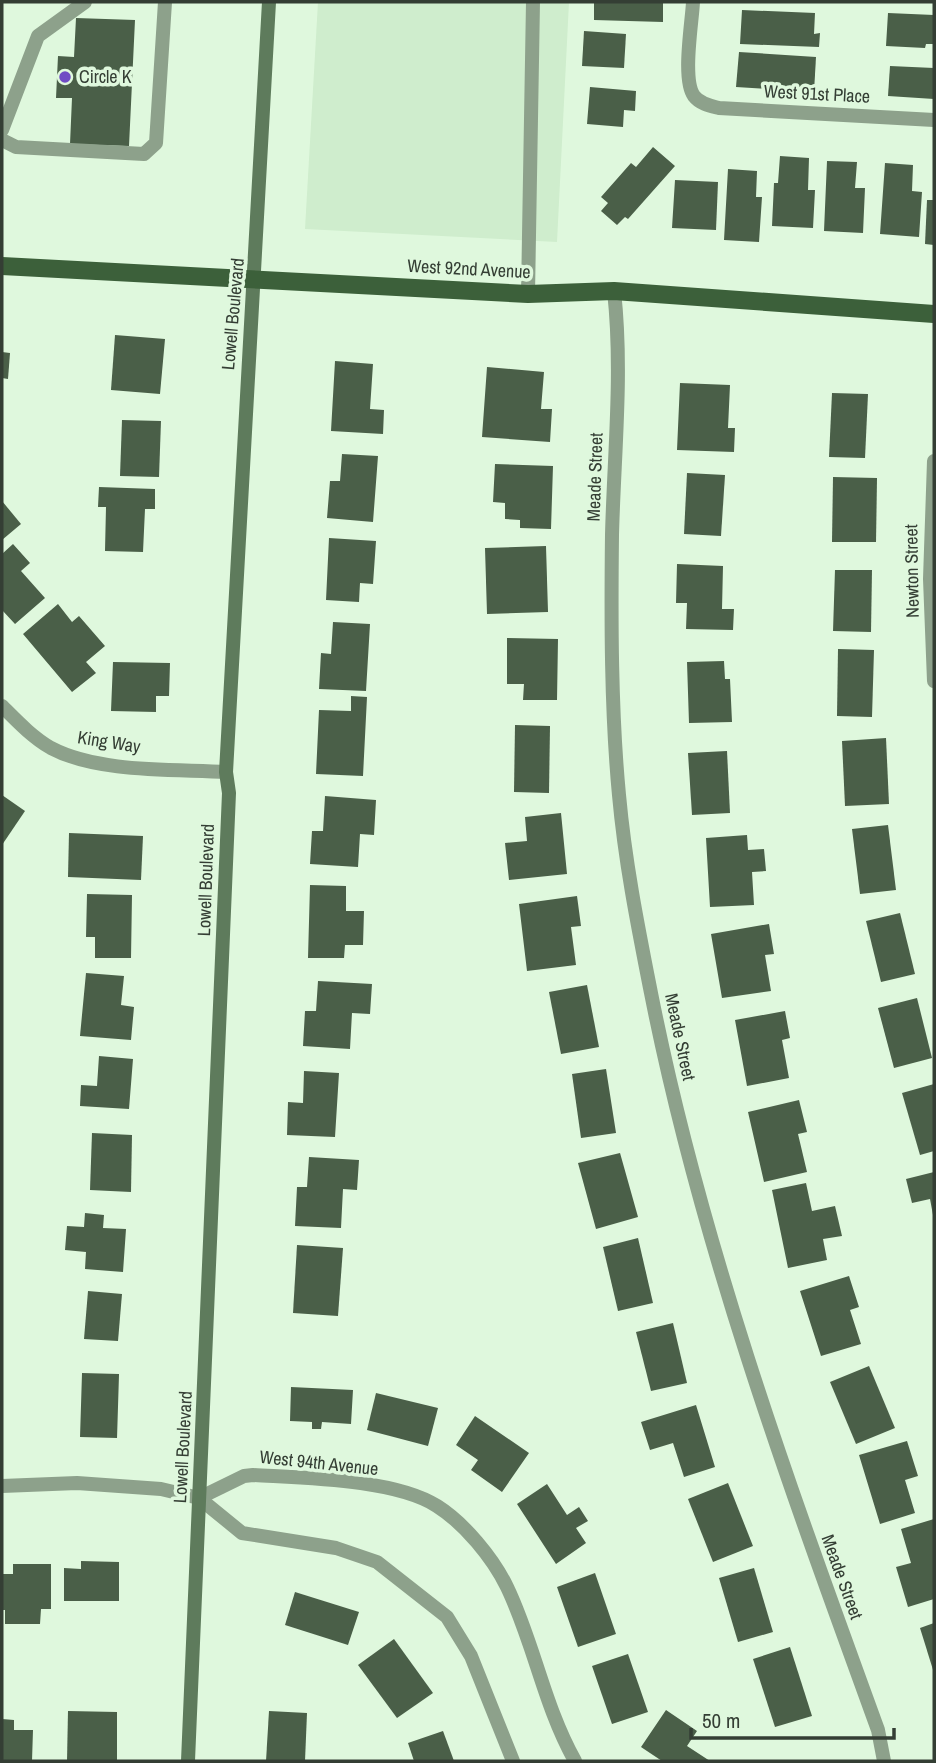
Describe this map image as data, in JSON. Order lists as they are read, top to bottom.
{
  "streets": {
    "main road": ["West 92nd Avenue"],
    "street": [
      "West 91st Place",
      "Lowell Boulevard",
      "Meade Street",
      "Newton Street",
      "King Way",
      "West 94th Avenue"
    ]
  },
  "crossings": [
    ["West 92nd Avenue", "Lowell Boulevard"],
    ["West 92nd Avenue", "Meade Street"],
    ["Lowell Boulevard", "King Way"],
    ["Lowell Boulevard", "West 94th Avenue"]
  ],
  "places": ["Circle K"],
  "scale_bar": "50 m"
}
